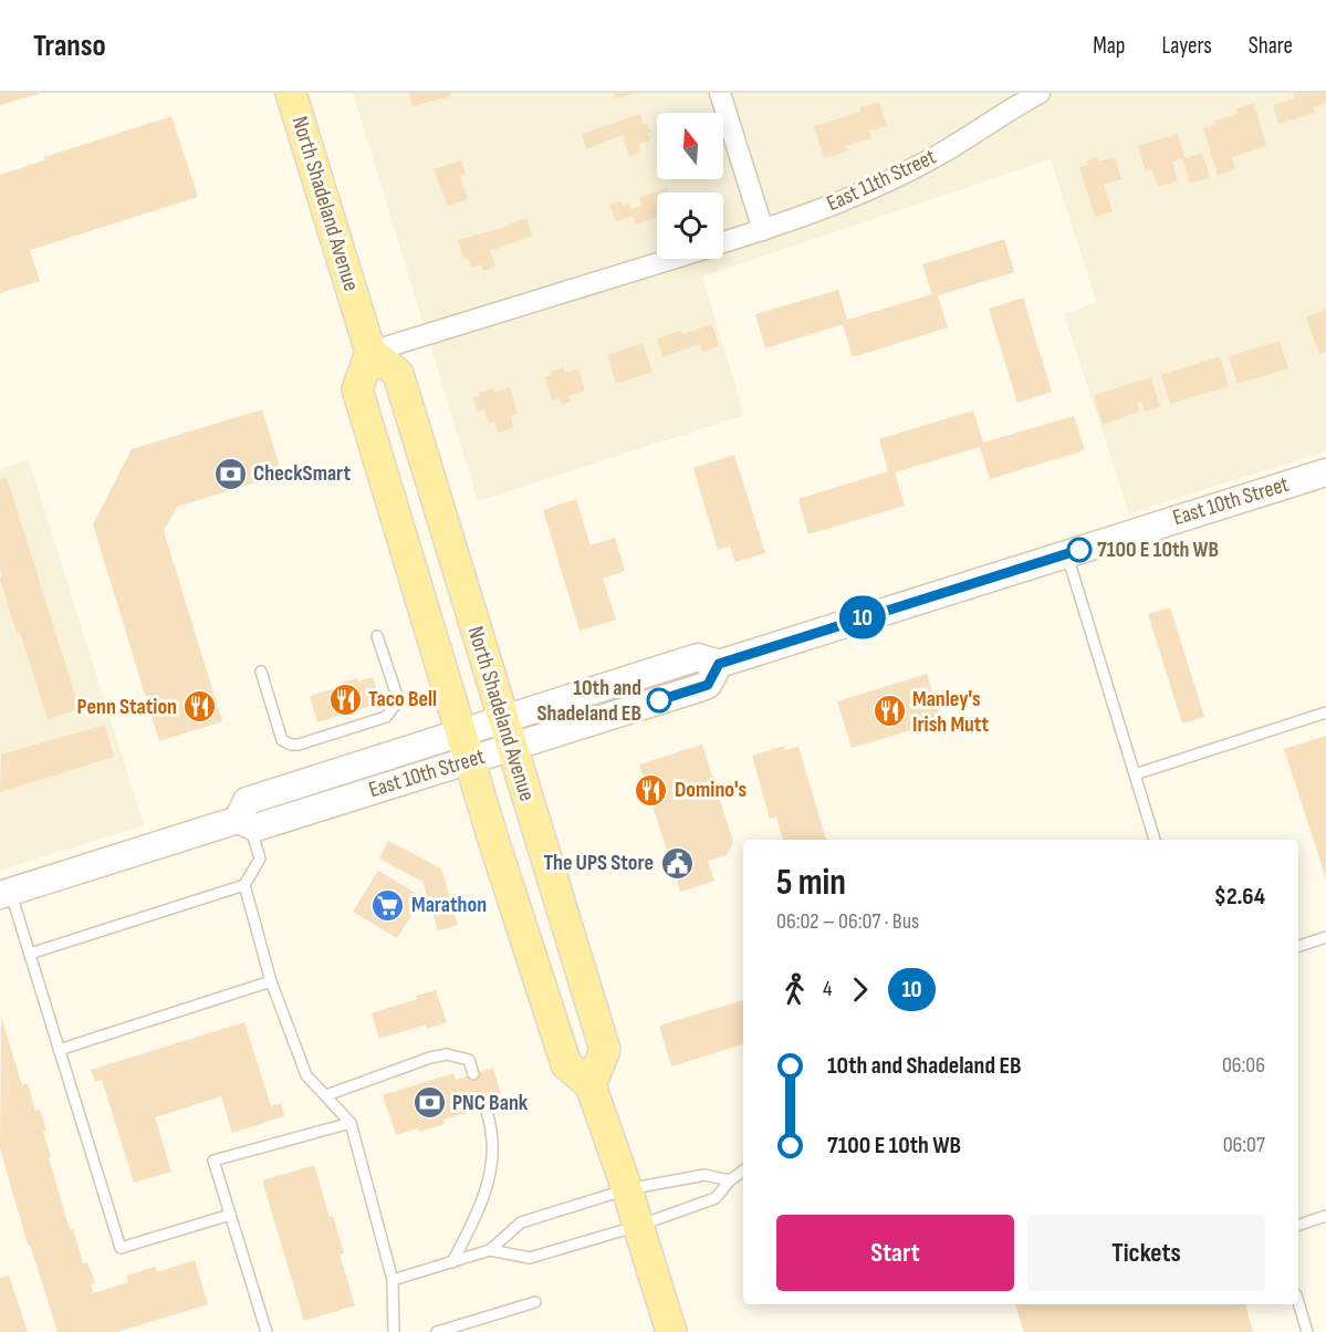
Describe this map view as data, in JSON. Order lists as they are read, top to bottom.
{
  "streets": {
    "main road": ["North Shadeland Avenue", "East 10th Street"],
    "street": ["East 11th Street"]
  },
  "crossings": [
    ["East 11th Street", "North Shadeland Avenue"],
    ["North Shadeland Avenue", "East 10th Street"]
  ],
  "places": {
    "bank": ["CheckSmart", "PNC Bank"],
    "other": ["7100 E 10th WB", "10th and Shadeland EB"],
    "restaurant": [
      "Taco Bell",
      "Penn Station",
      "Manley's Irish Mutt",
      "Domino's"
    ],
    "public building": ["The UPS Store"],
    "supermarket": ["Marathon"]
  },
  "lines": ["bus line 10"],
  "north": "top",
  "page": {
    "header": "Transo",
    "nav": ["Map", "Layers", "Share"],
    "on_map": "10",
    "heading": ["5 min", "06:02 – 06:07 · Bus", "$2.64"],
    "legs": ["4", "10"],
    "list": [
      {
        "name": "10th and Shadeland EB",
        "value": "06:06"
      },
      {
        "name": "7100 E 10th WB",
        "value": "06:07"
      }
    ],
    "buttons": ["Start", "Tickets"]
  }
}
